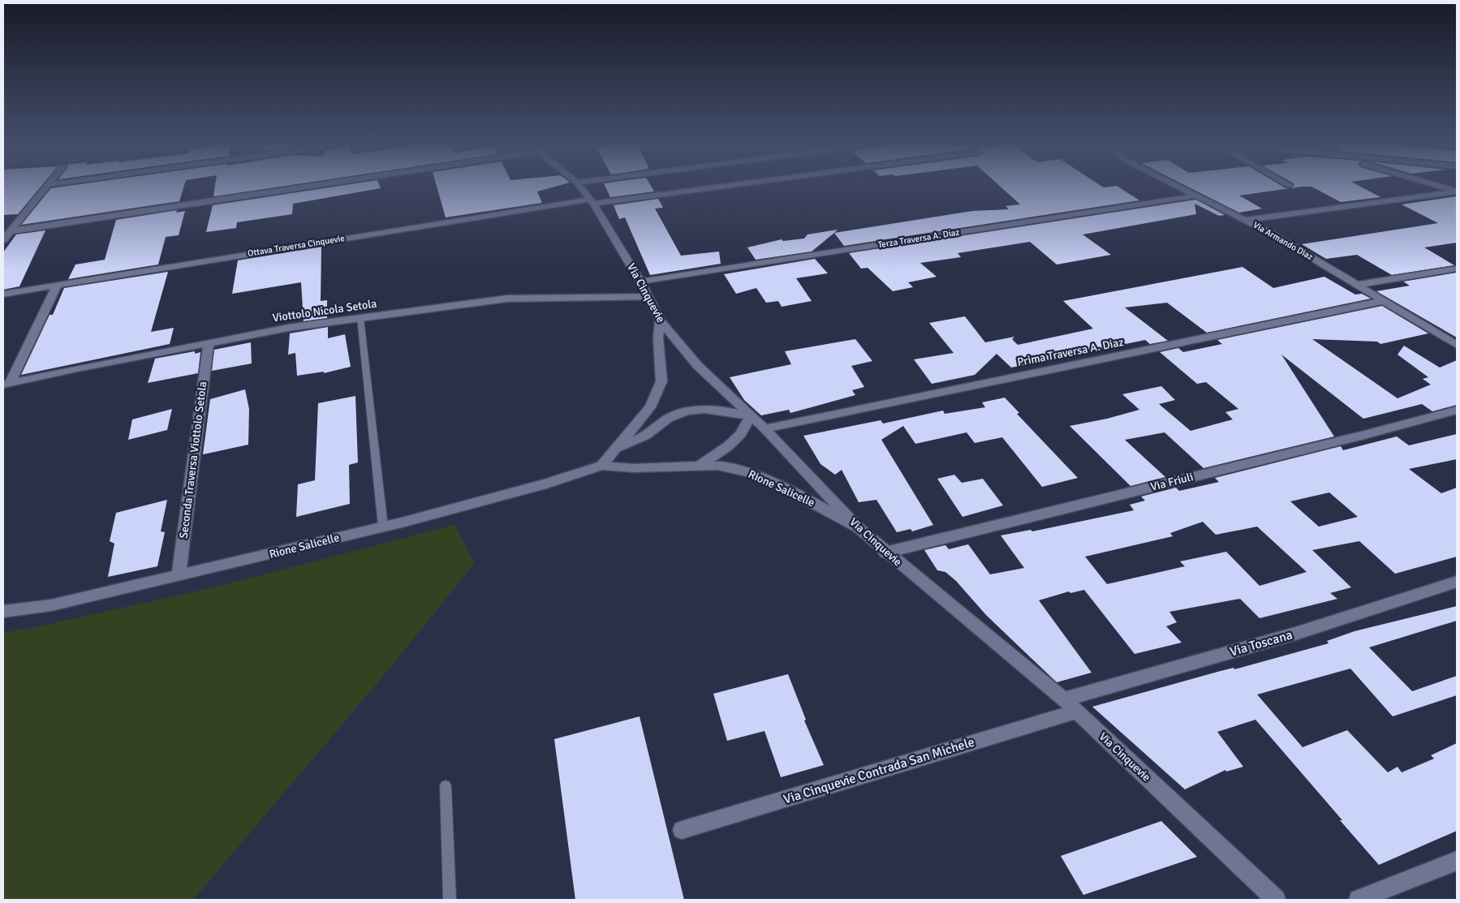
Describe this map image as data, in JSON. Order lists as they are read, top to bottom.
{
  "streets": {
    "street": [
      "Terza Traversa A. Diaz",
      "Via Armando Diaz",
      "Ottava Traversa Cinquevie",
      "Via Cinquevie",
      "Viottolo Nicola Setola",
      "Prima Traversa A. Diaz",
      "Seconda Traversa Viottolo Setola",
      "Via Friuli",
      "Rione Salicelle",
      "Via Toscana",
      "Via Cinquevie Contrada San Michele"
    ]
  },
  "crossings": [
    ["Terza Traversa A. Diaz", "Via Armando Diaz"],
    ["Terza Traversa A. Diaz", "Via Cinquevie"],
    ["Via Armando Diaz", "Prima Traversa A. Diaz"],
    ["Ottava Traversa Cinquevie", "Via Cinquevie"],
    ["Ottava Traversa Cinquevie", "Viottolo Nicola Setola"],
    ["Via Cinquevie", "Viottolo Nicola Setola"],
    ["Via Cinquevie", "Prima Traversa A. Diaz"],
    ["Via Cinquevie", "Via Friuli"],
    ["Via Cinquevie", "Rione Salicelle"],
    ["Via Cinquevie", "Via Toscana"],
    ["Via Cinquevie", "Via Cinquevie Contrada San Michele"],
    ["Viottolo Nicola Setola", "Seconda Traversa Viottolo Setola"],
    ["Seconda Traversa Viottolo Setola", "Rione Salicelle"]
  ]
}
